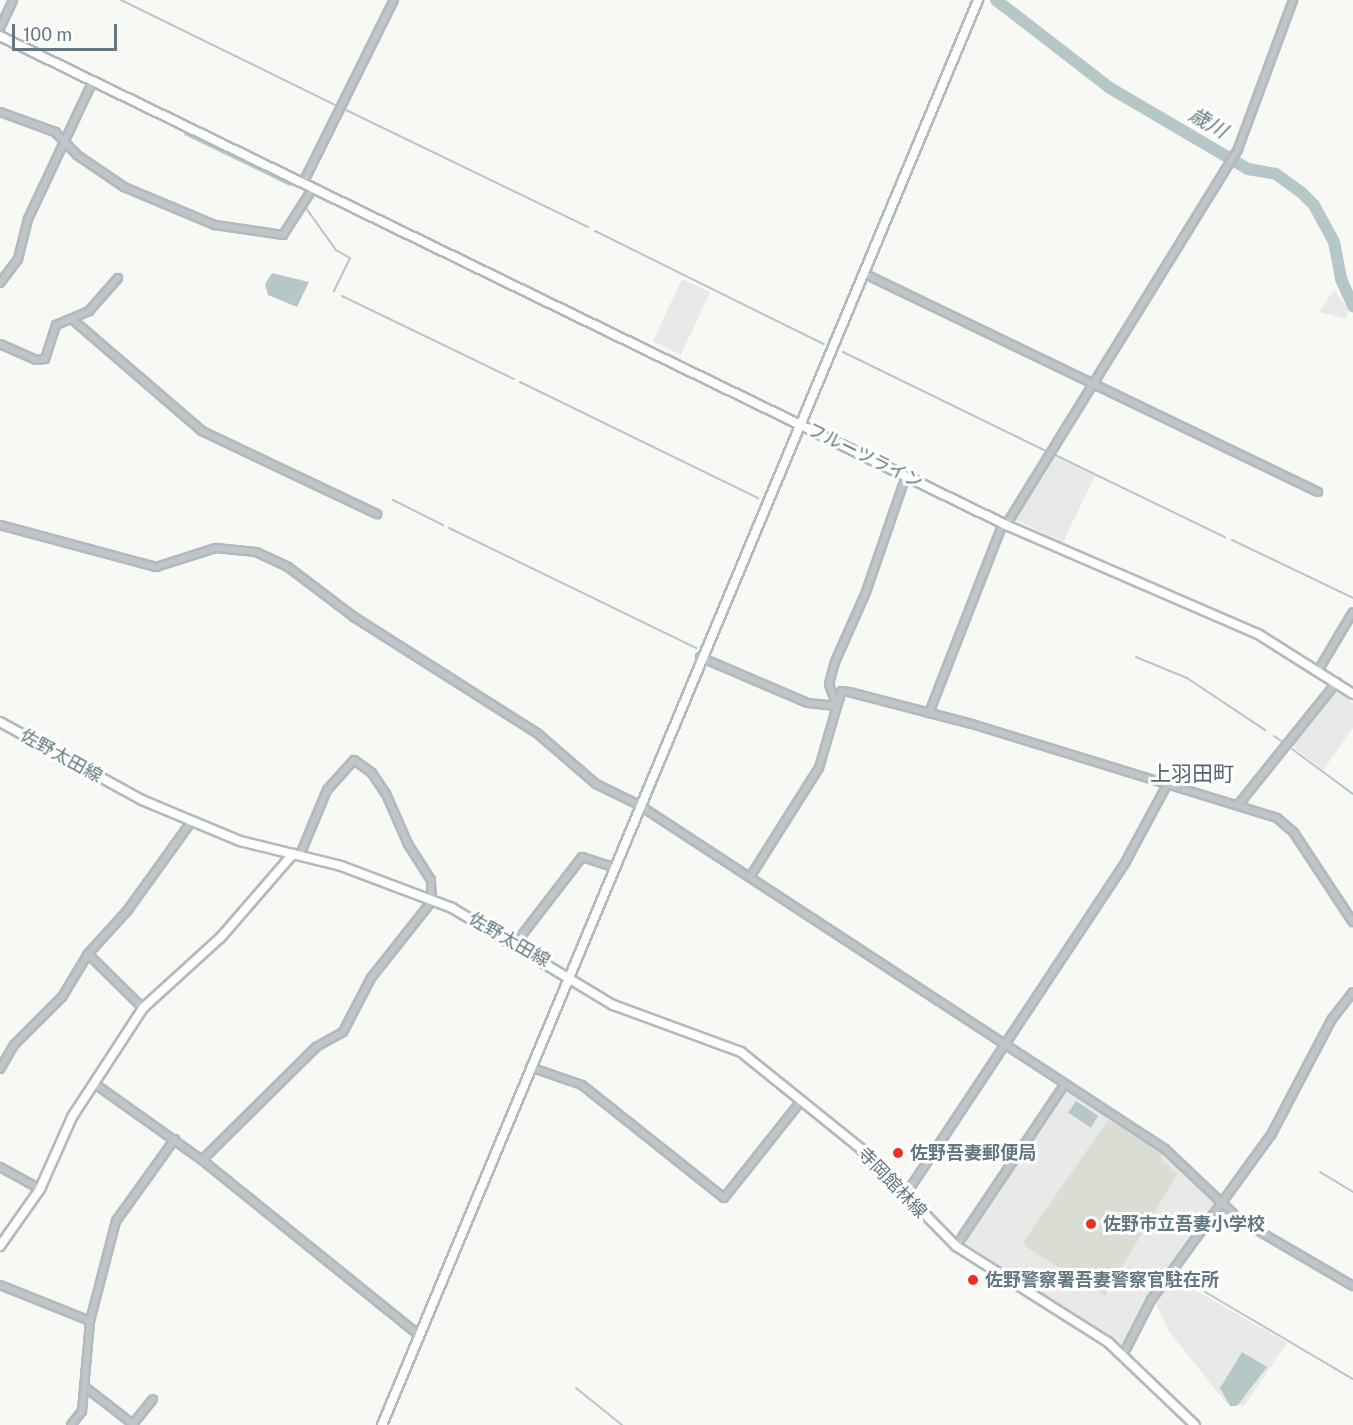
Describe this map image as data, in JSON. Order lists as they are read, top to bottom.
{
  "streets": {
    "street": ["フルーツライン", "佐野太田線", "寺岡館林線"]
  },
  "crossings": [
    ["佐野太田線", "寺岡館林線"]
  ],
  "districts": ["上羽田町"],
  "water": ["歳川"],
  "places": ["佐野吾妻郵便局", "佐野市立吾妻小学校", "佐野警察署吾妻警察官駐在所"],
  "scale_bar": "100 m"
}
